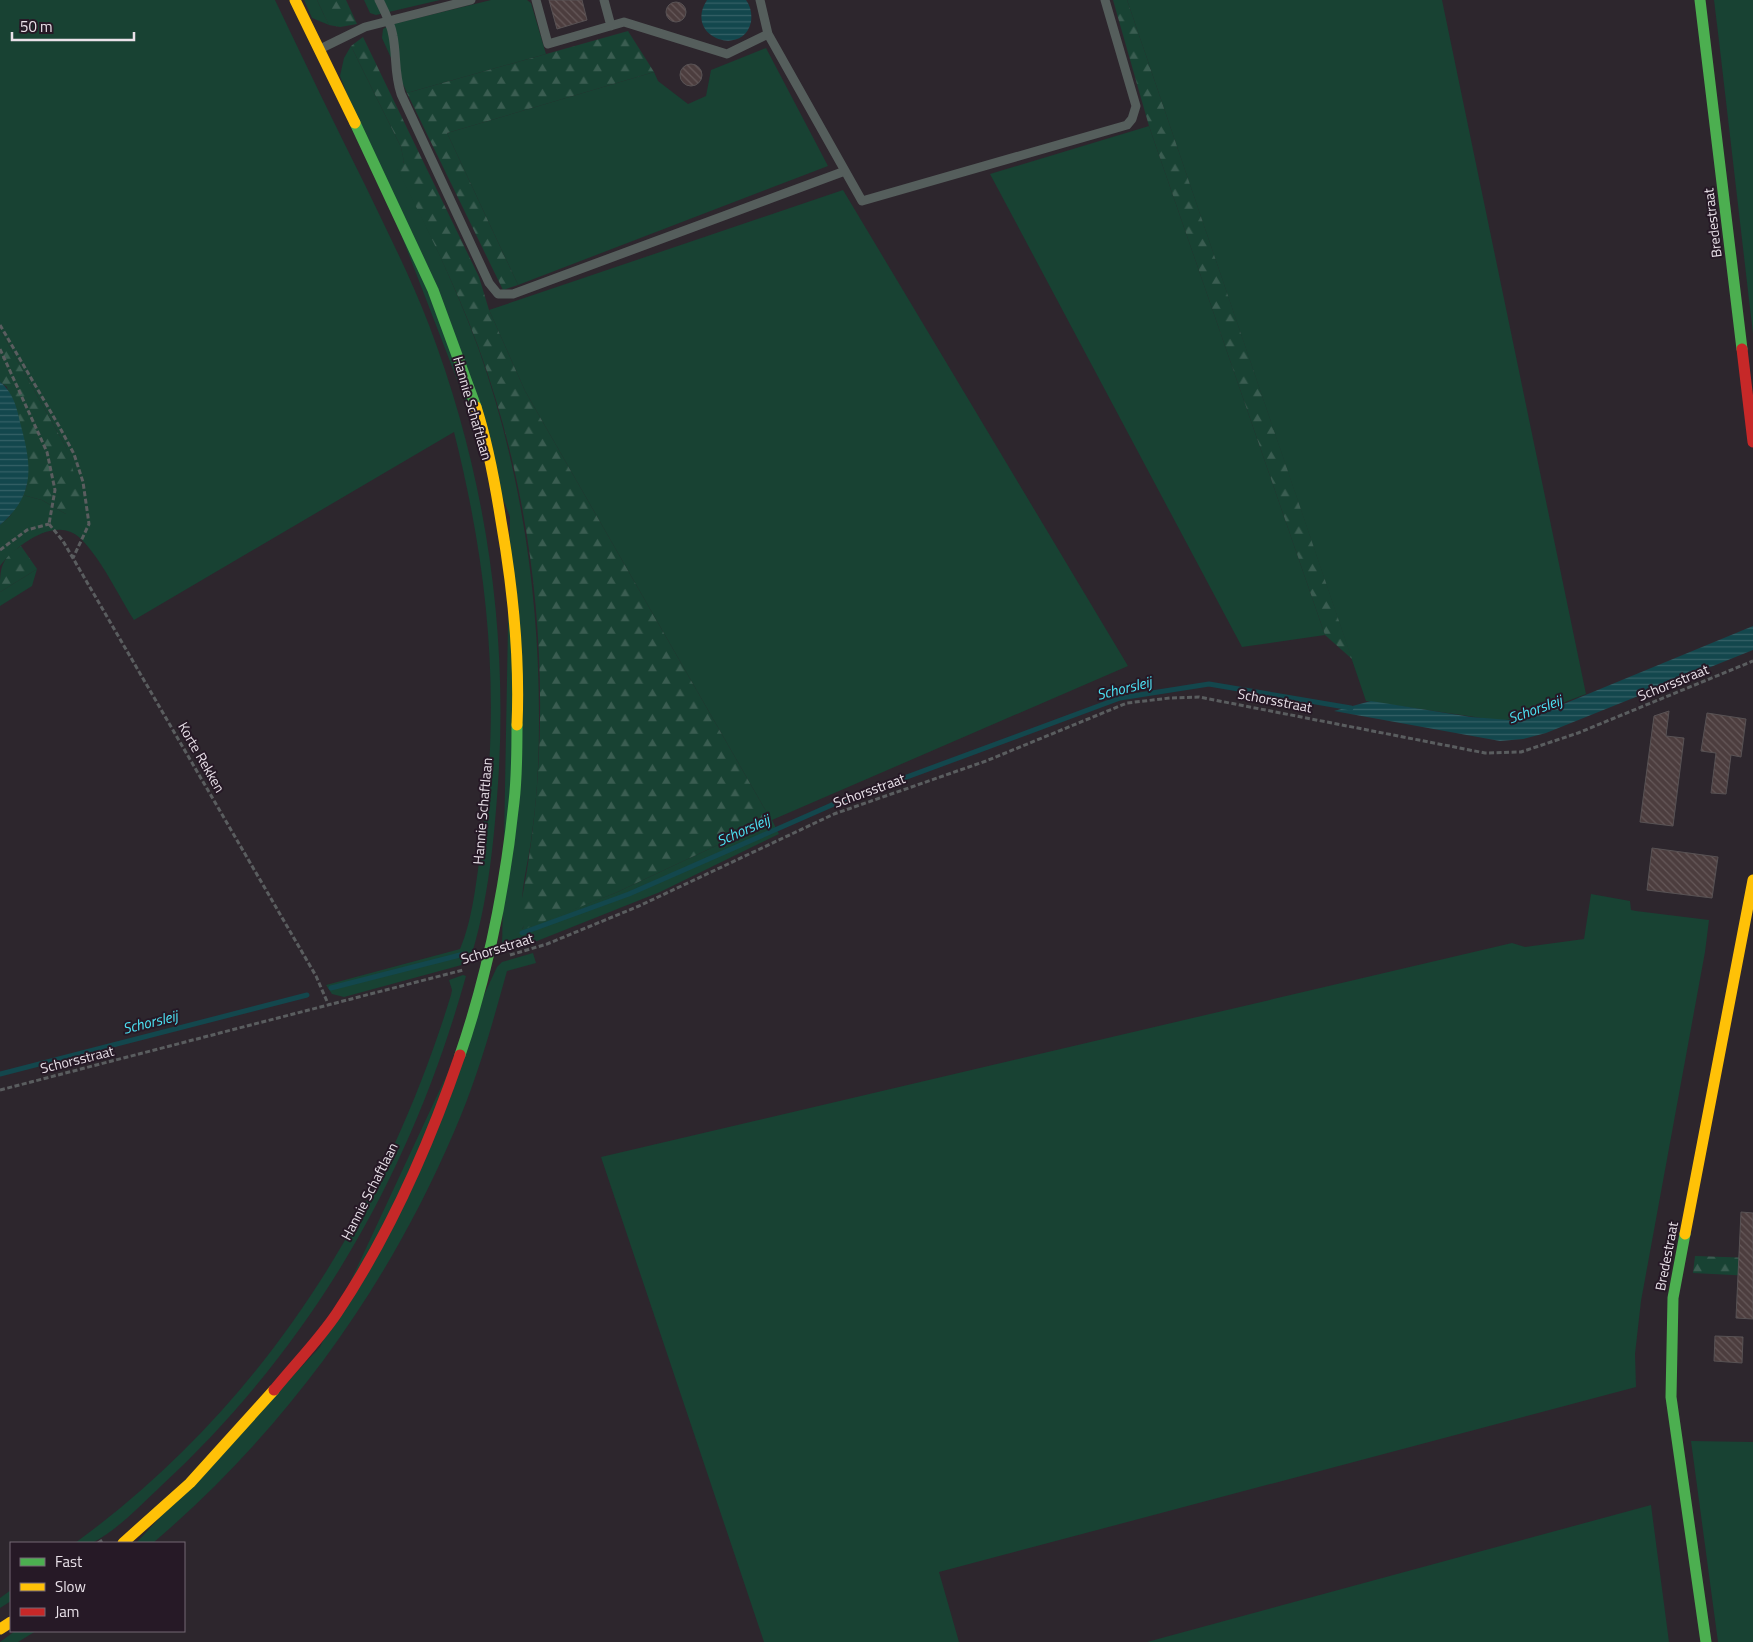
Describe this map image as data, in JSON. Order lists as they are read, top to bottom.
{
  "streets": {
    "main road": ["Bredestraat", "Hannie Schaftlaan"],
    "path": ["Schorsstraat", "Korte Rekken"]
  },
  "crossings": [
    ["Hannie Schaftlaan", "Schorsstraat"],
    ["Schorsstraat", "Korte Rekken"]
  ],
  "water": ["Schorsleij"],
  "legend": ["Fast", "Slow", "Jam"],
  "scale_bar": "50 m"
}
